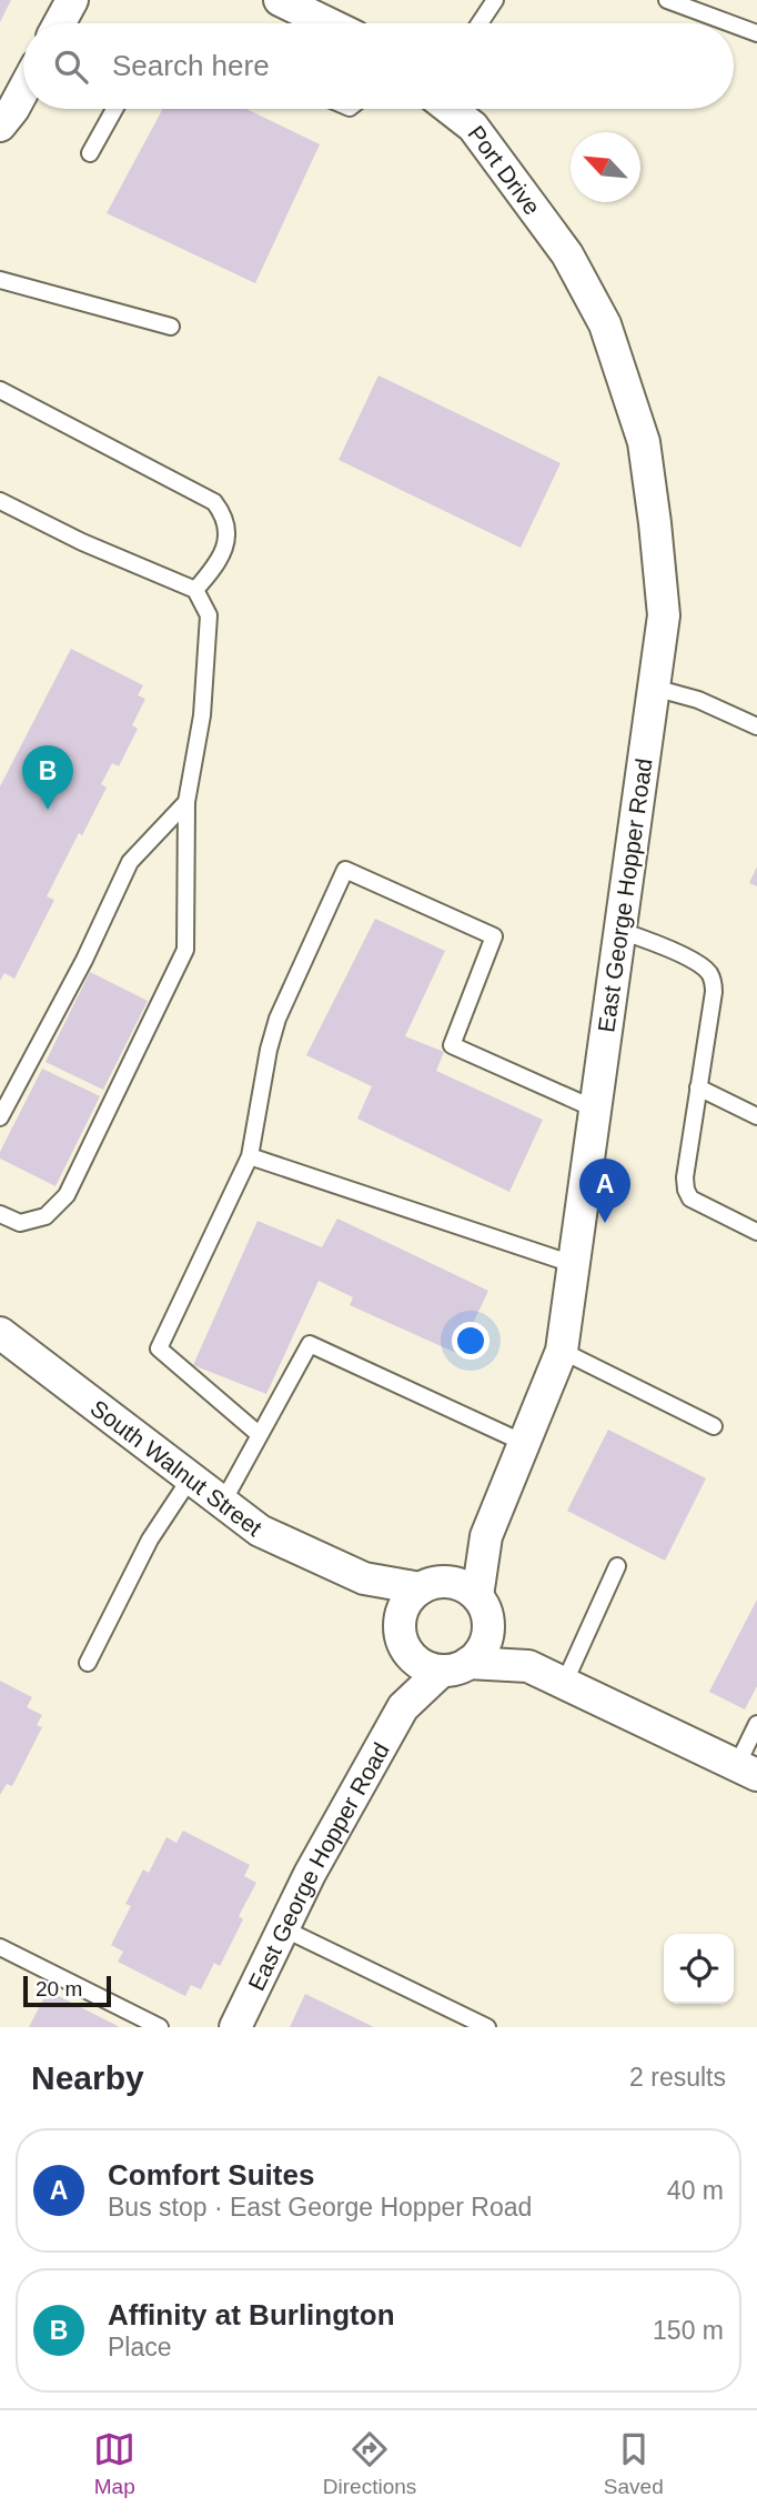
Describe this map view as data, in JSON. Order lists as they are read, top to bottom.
{
  "streets": {
    "street": ["Port Drive", "East George Hopper Road", "South Walnut Street"]
  },
  "crossings": [
    ["Port Drive", "East George Hopper Road"],
    ["East George Hopper Road", "South Walnut Street"]
  ],
  "scale_bar": "20 m",
  "north": "top left",
  "page": {
    "search": "Search here",
    "pins": ["B", "A"],
    "scale": "20 m",
    "heading": ["Nearby", "2 results"],
    "list": [
      {
        "mark": "A",
        "name": "Comfort Suites",
        "note": "Bus stop · East George Hopper Road",
        "value": "40 m"
      },
      {
        "mark": "B",
        "name": "Affinity at Burlington",
        "note": "Place",
        "value": "150 m"
      }
    ],
    "nav": ["Map", "Directions", "Saved"]
  }
}
